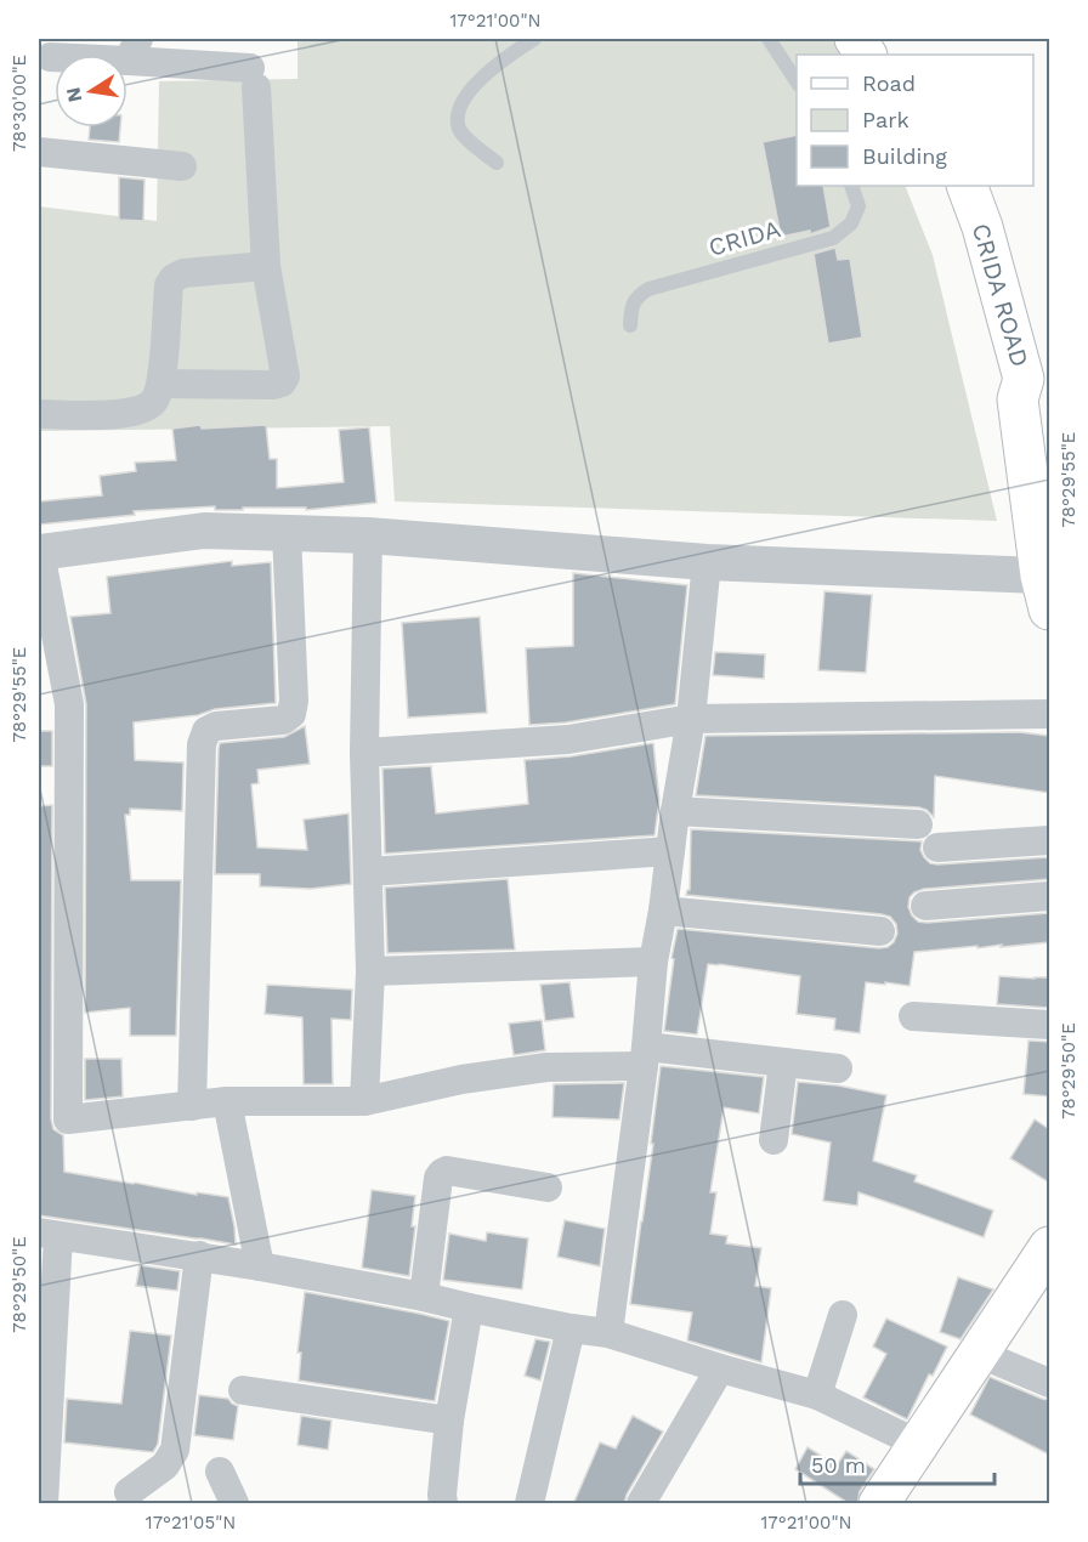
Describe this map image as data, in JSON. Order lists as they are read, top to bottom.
{
  "streets": {
    "main road": ["CRIDA ROAD"],
    "lane": ["CRIDA"]
  },
  "legend": ["Road", "Park", "Building"],
  "scale_bar": "50 m",
  "north": "left",
  "coordinates": [
    "17°21'00\"N",
    "78°30'00\"E",
    "78°29'55\"E",
    "78°29'50\"E",
    "17°21'05\"N"
  ]
}
